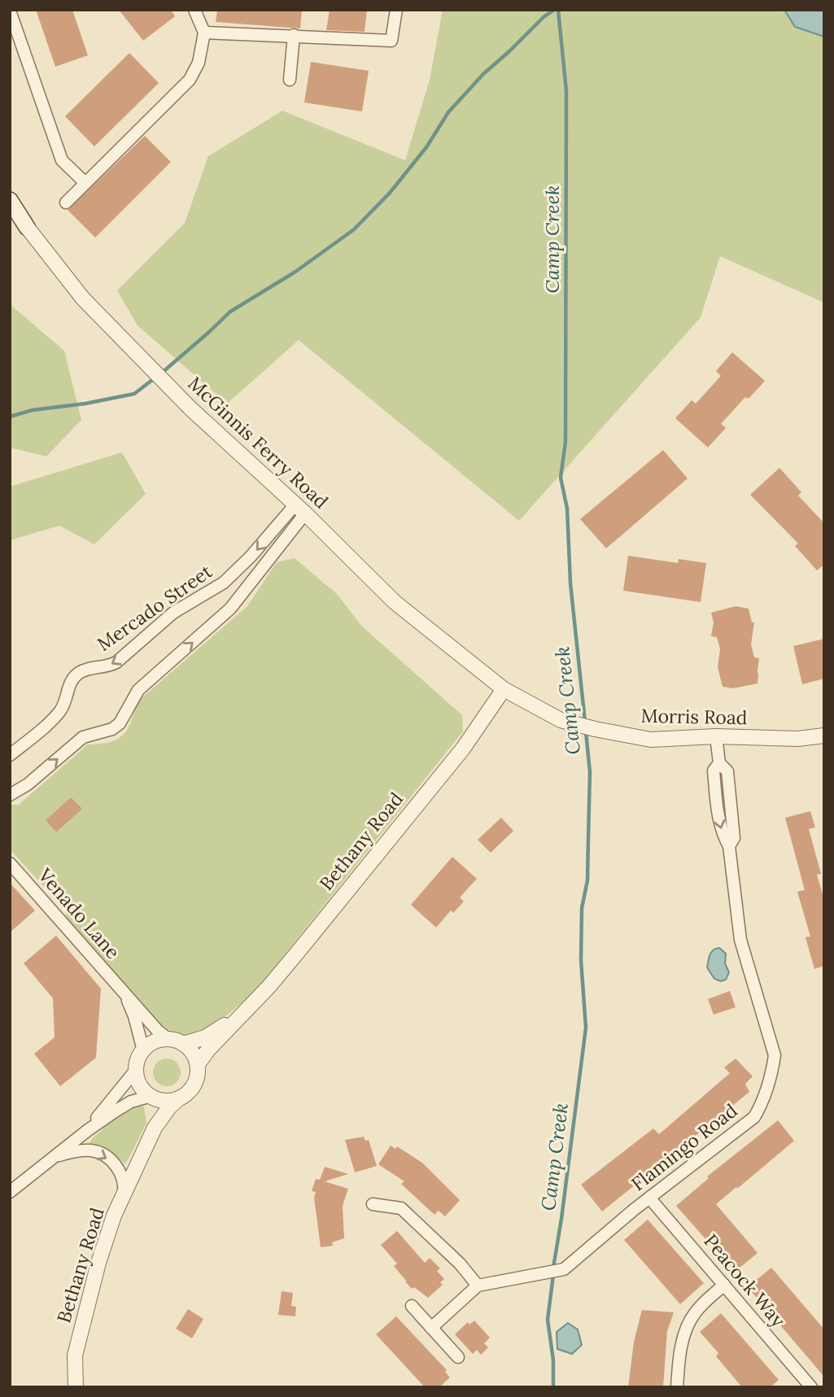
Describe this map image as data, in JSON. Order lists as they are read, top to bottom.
{
  "streets": {
    "main road": ["McGinnis Ferry Road"],
    "street": [
      "Mercado Street",
      "Morris Road",
      "Bethany Road",
      "Venado Lane",
      "Flamingo Road",
      "Peacock Way"
    ]
  },
  "crossings": [
    ["McGinnis Ferry Road", "Mercado Street"],
    ["McGinnis Ferry Road", "Morris Road"],
    ["McGinnis Ferry Road", "Bethany Road"],
    ["Morris Road", "Bethany Road"],
    ["Morris Road", "Flamingo Road"],
    ["Bethany Road", "Venado Lane"],
    ["Flamingo Road", "Peacock Way"]
  ],
  "water": ["Camp Creek"]
}
